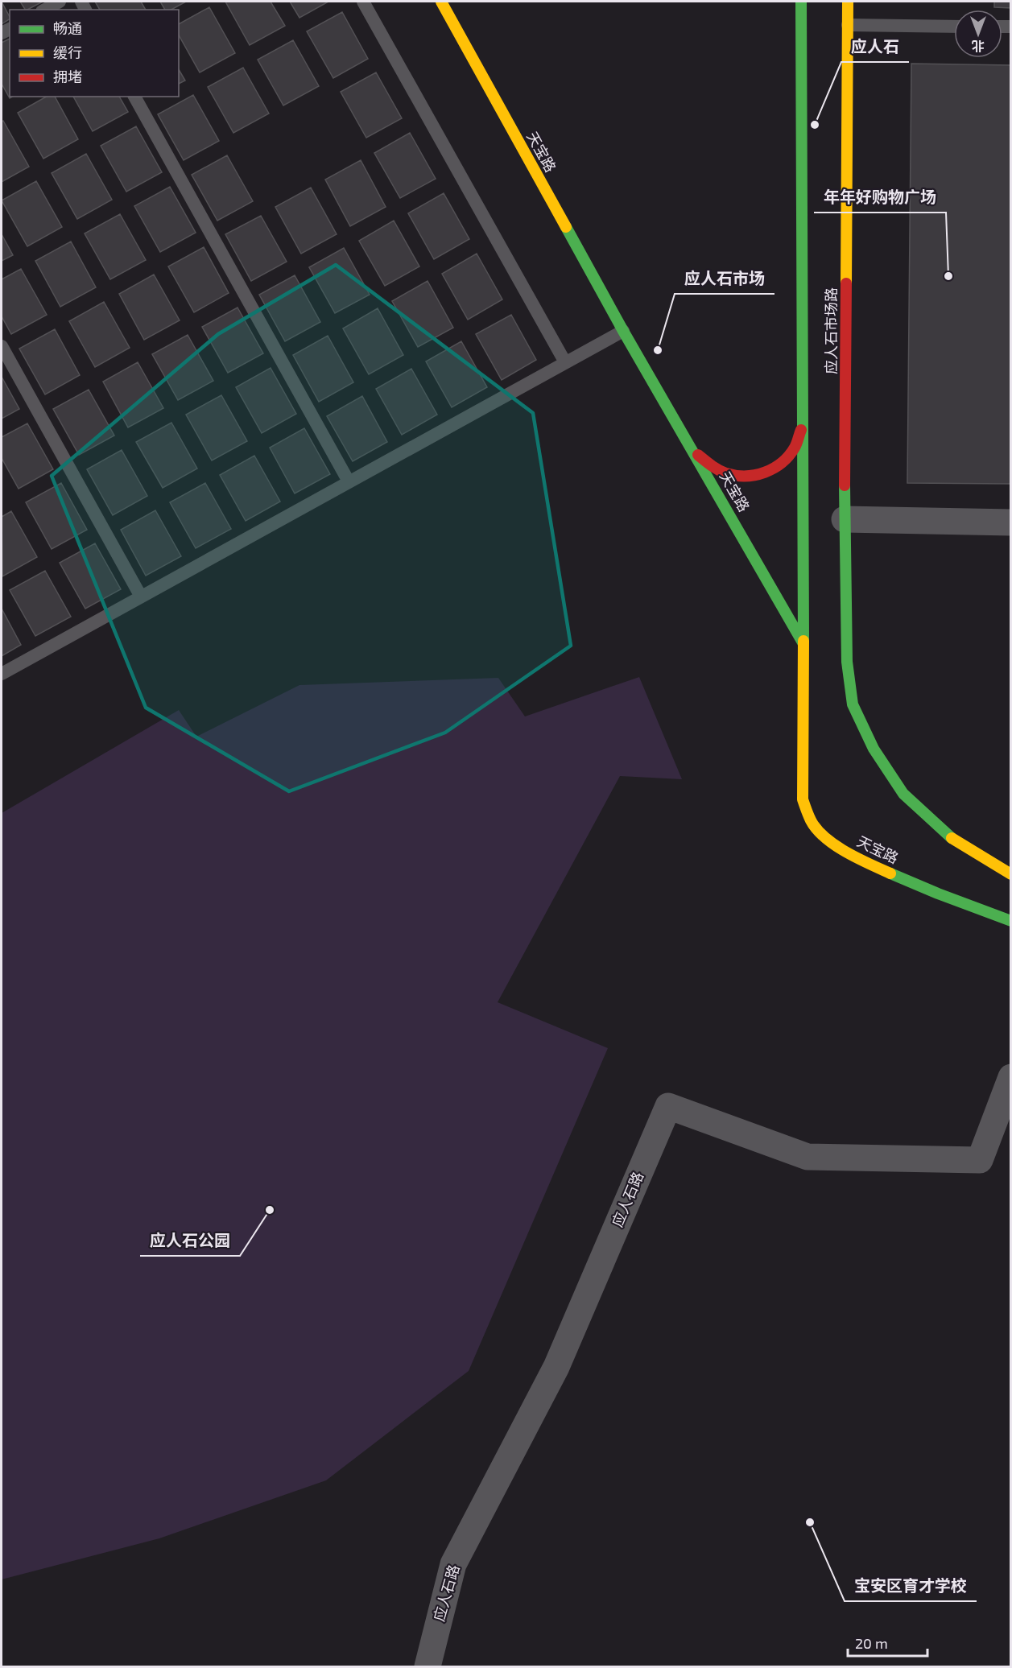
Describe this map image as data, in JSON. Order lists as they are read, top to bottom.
{
  "streets": {
    "street": ["天宝路", "应人石市场路", "应人石路"]
  },
  "crossings": [
    ["天宝路", "应人石市场路"]
  ],
  "places": [
    "应人石",
    "年年好购物广场",
    "应人石市场",
    "应人石公园",
    "宝安区育才学校"
  ],
  "legend": ["畅通", "缓行", "拥堵"],
  "scale_bar": "20 m",
  "north": "bottom"
}
